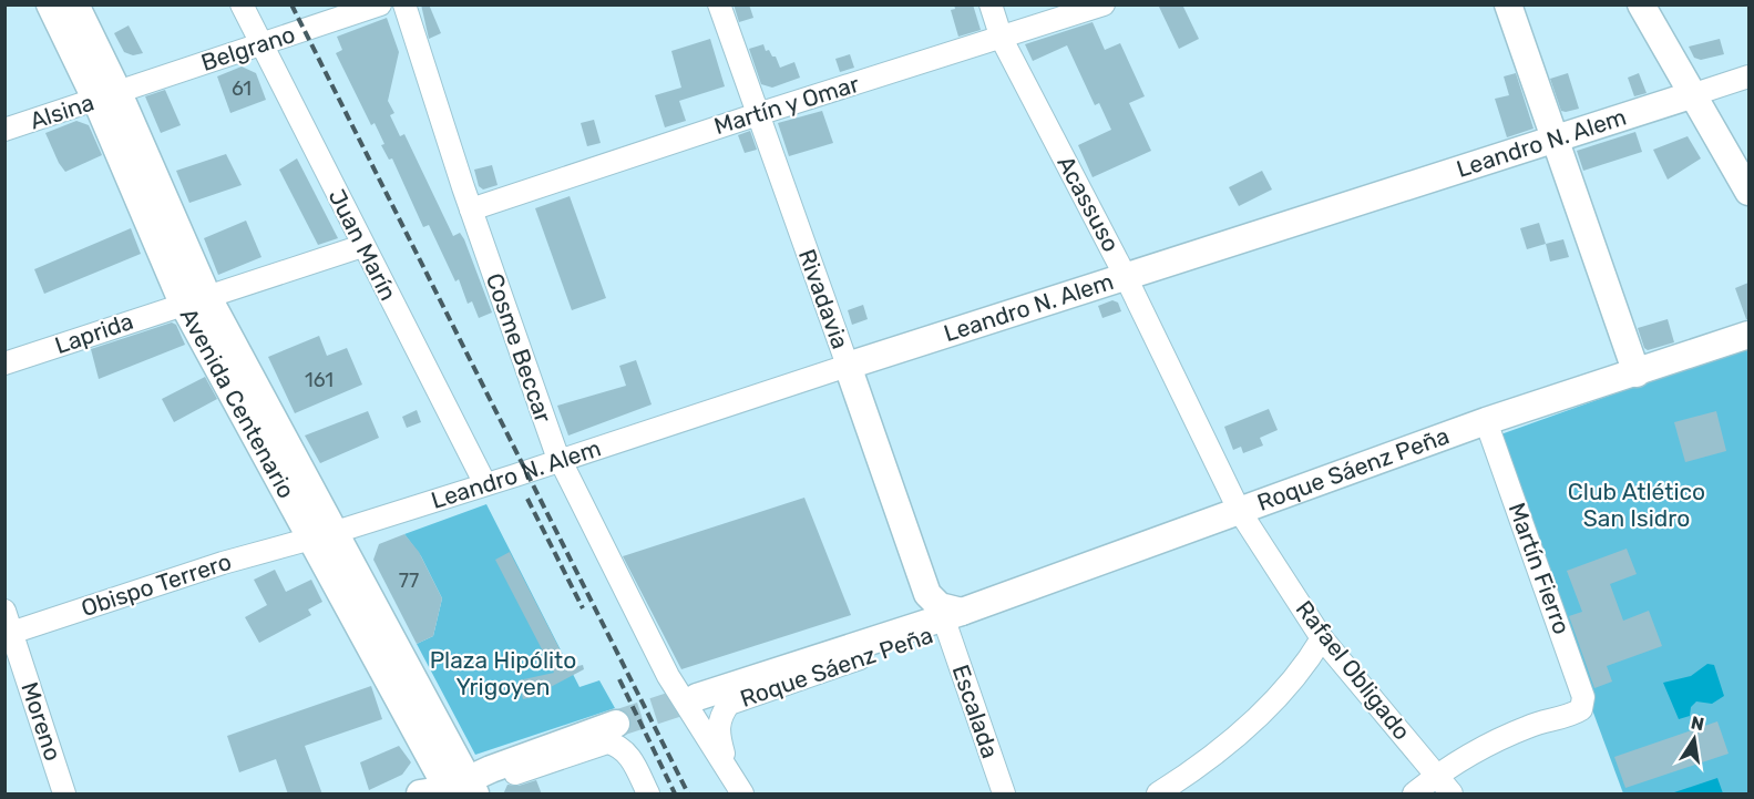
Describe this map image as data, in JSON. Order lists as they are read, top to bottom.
{
  "streets": {
    "main road": [
      "Leandro N. Alem",
      "Rivadavia",
      "Avenida Centenario",
      "Roque Sáenz Peña"
    ],
    "street": [
      "Belgrano",
      "Martín y Omar",
      "Alsina",
      "Acassuso",
      "Juan Marín",
      "Laprida",
      "Cosme Beccar",
      "Martín Fierro",
      "Obispo Terrero",
      "Rafael Obligado",
      "Escalada",
      "Moreno"
    ]
  },
  "crossings": [
    ["Belgrano", "Alsina"],
    ["Belgrano", "Juan Marín"],
    ["Belgrano", "Avenida Centenario"],
    ["Martín y Omar", "Acassuso"],
    ["Martín y Omar", "Rivadavia"],
    ["Martín y Omar", "Cosme Beccar"],
    ["Alsina", "Avenida Centenario"],
    ["Leandro N. Alem", "Acassuso"],
    ["Leandro N. Alem", "Juan Marín"],
    ["Leandro N. Alem", "Rivadavia"],
    ["Leandro N. Alem", "Cosme Beccar"],
    ["Leandro N. Alem", "Avenida Centenario"],
    ["Leandro N. Alem", "Obispo Terrero"],
    ["Acassuso", "Roque Sáenz Peña"],
    ["Acassuso", "Rafael Obligado"],
    ["Rivadavia", "Roque Sáenz Peña"],
    ["Laprida", "Avenida Centenario"],
    ["Cosme Beccar", "Roque Sáenz Peña"],
    ["Avenida Centenario", "Obispo Terrero"],
    ["Roque Sáenz Peña", "Martín Fierro"],
    ["Roque Sáenz Peña", "Rafael Obligado"],
    ["Roque Sáenz Peña", "Escalada"],
    ["Martín Fierro", "Rafael Obligado"],
    ["Obispo Terrero", "Moreno"]
  ],
  "parks": ["Club Atlético San Isidro", "Plaza Hipólito Yrigoyen"],
  "house_numbers": ["61", "161", "77"],
  "north": "top"
}
